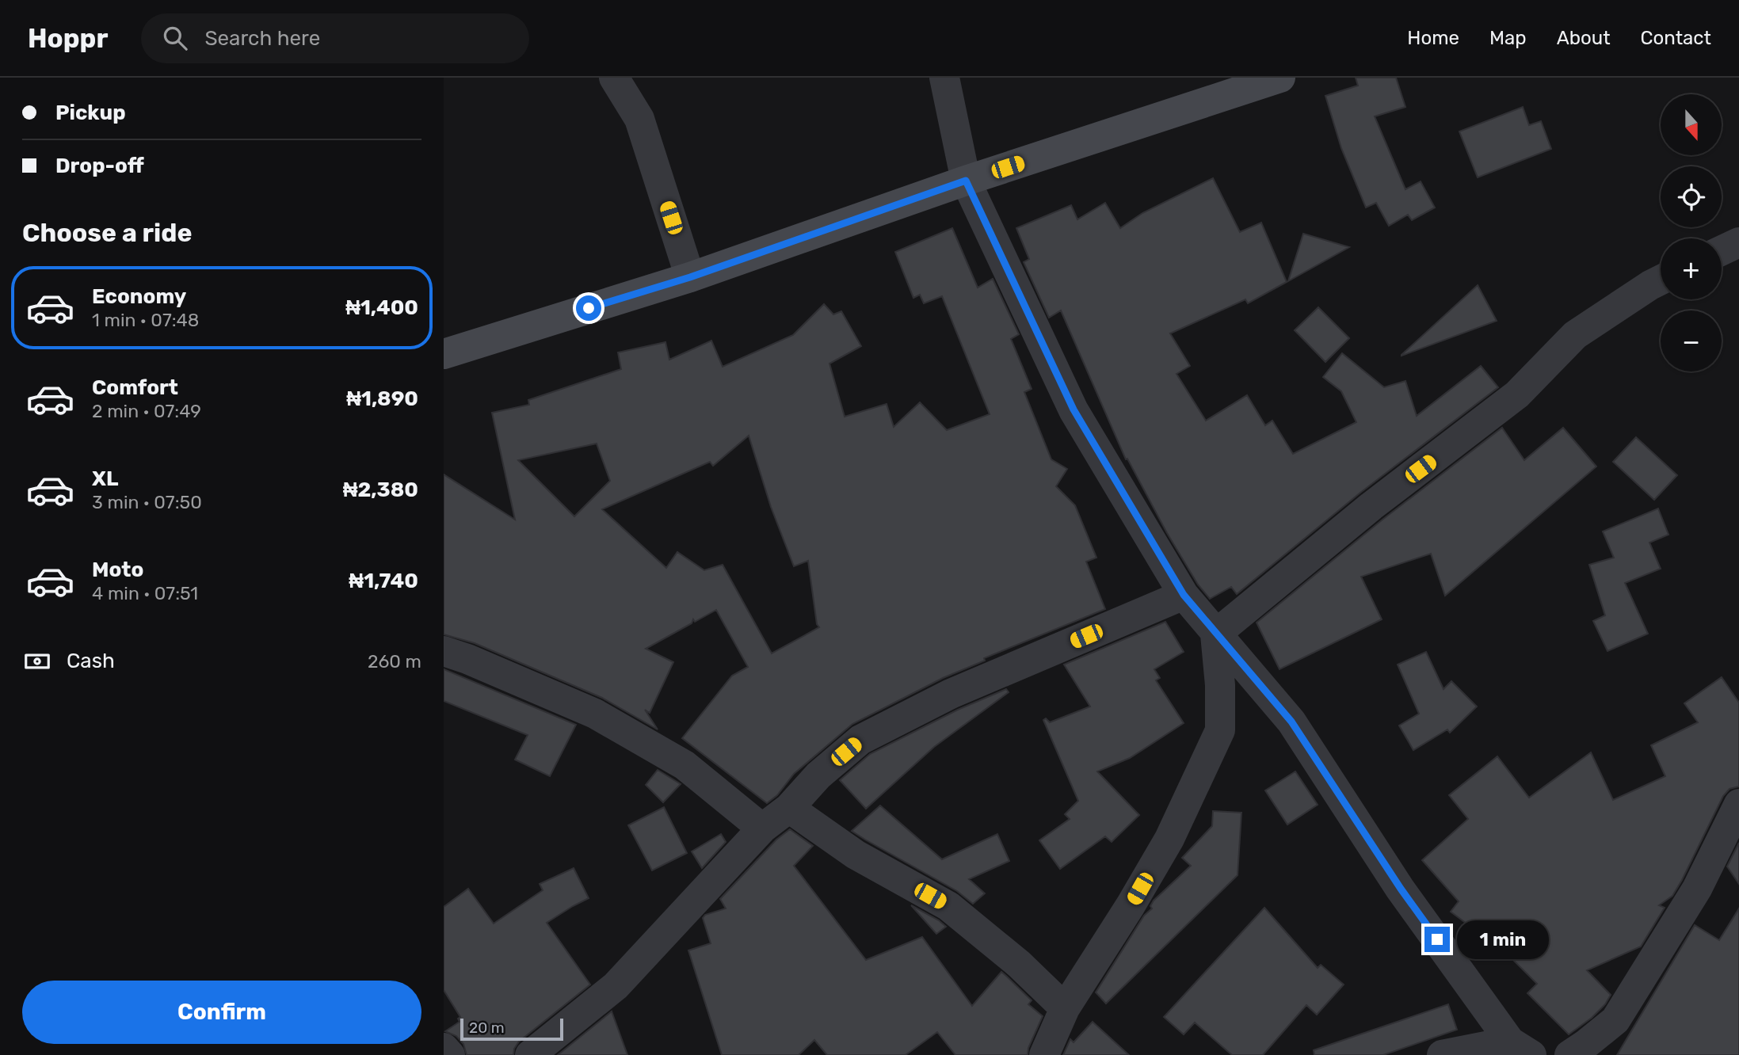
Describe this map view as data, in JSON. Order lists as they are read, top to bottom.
{
  "scale_bar": "20 m",
  "north": "bottom",
  "page": {
    "header": "Hoppr",
    "search": "Search here",
    "nav": [
      "Home",
      "Map",
      "About",
      "Contact"
    ],
    "banner": ["Pickup", "Drop-off"],
    "map_buttons": ["+", "−"],
    "heading": "Choose a ride",
    "list": [
      {
        "name": "Economy",
        "note": "1 min · 07:48",
        "value": "₦1,400"
      },
      {
        "name": "Comfort",
        "note": "2 min · 07:49",
        "value": "₦1,890"
      },
      {
        "name": "XL",
        "note": "3 min · 07:50",
        "value": "₦2,380"
      },
      {
        "name": "Moto",
        "note": "4 min · 07:51",
        "value": "₦1,740"
      }
    ],
    "pay": ["Cash", "260 m"],
    "bubble": "1 min",
    "buttons": "Confirm",
    "scale": "20 m"
  }
}
